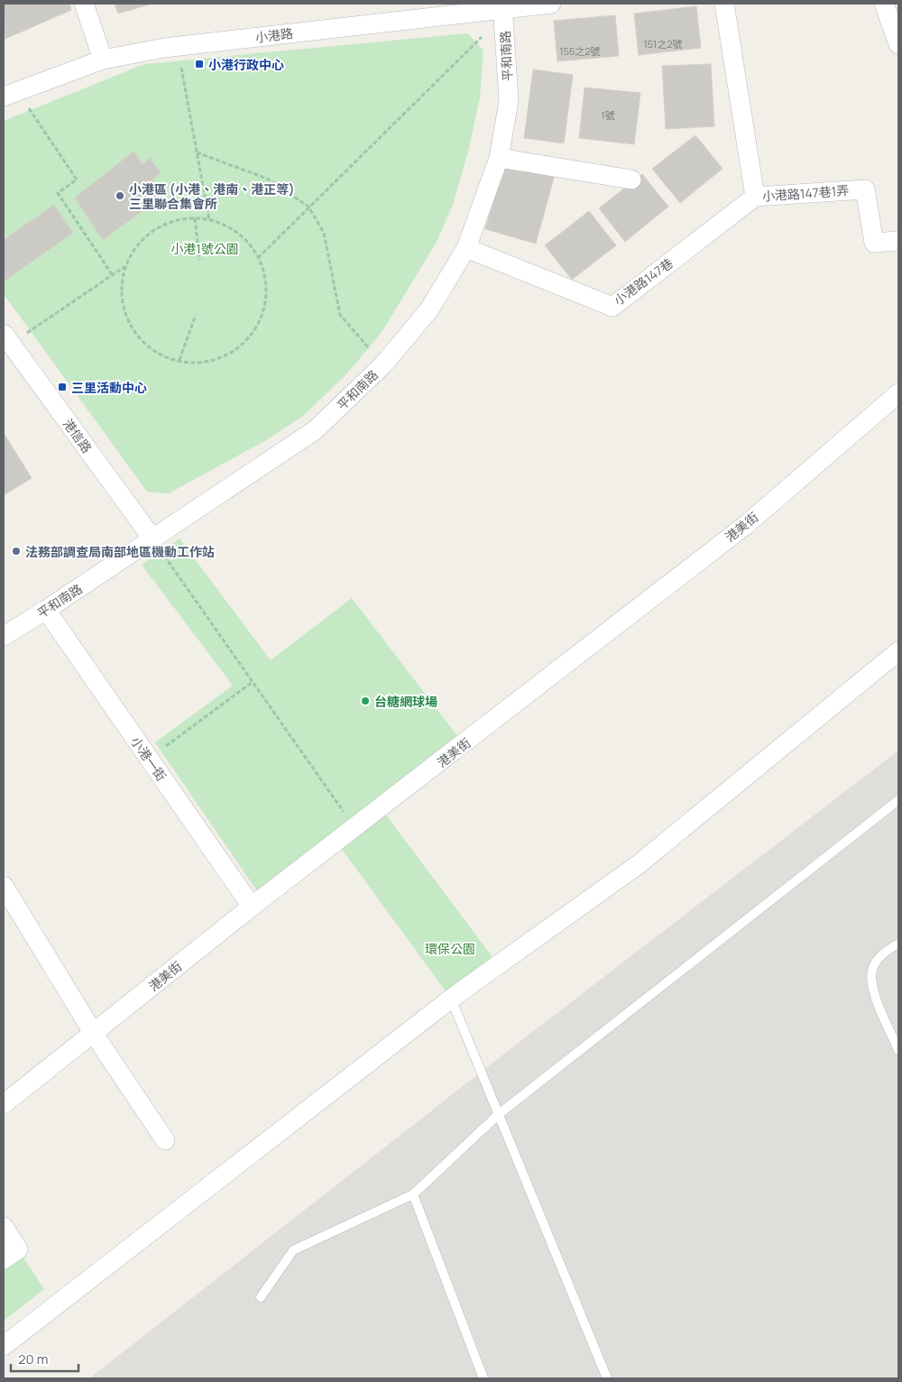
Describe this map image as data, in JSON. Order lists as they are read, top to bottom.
{
  "streets": {
    "street": [
      "小港路",
      "平和南路",
      "小港路147巷1弄",
      "小港路147巷",
      "港信路",
      "港美街",
      "小港一街"
    ]
  },
  "crossings": [
    ["小港路", "平和南路"],
    ["平和南路", "小港路147巷"],
    ["平和南路", "港信路"],
    ["平和南路", "小港一街"],
    ["小港路147巷1弄", "小港路147巷"],
    ["港美街", "小港一街"]
  ],
  "parks": ["小港1號公園", "環保公園"],
  "places": {
    "transit": ["小港行政中心", "三里活動中心"],
    "other": ["小港區 (小港、港南、港正等) 三里聯合集會所", "法務部調查局南部地區機動工作站", "台糖網球場"]
  },
  "house_numbers": ["151之2號", "155之2號", "1號"],
  "scale_bar": "20 m"
}
